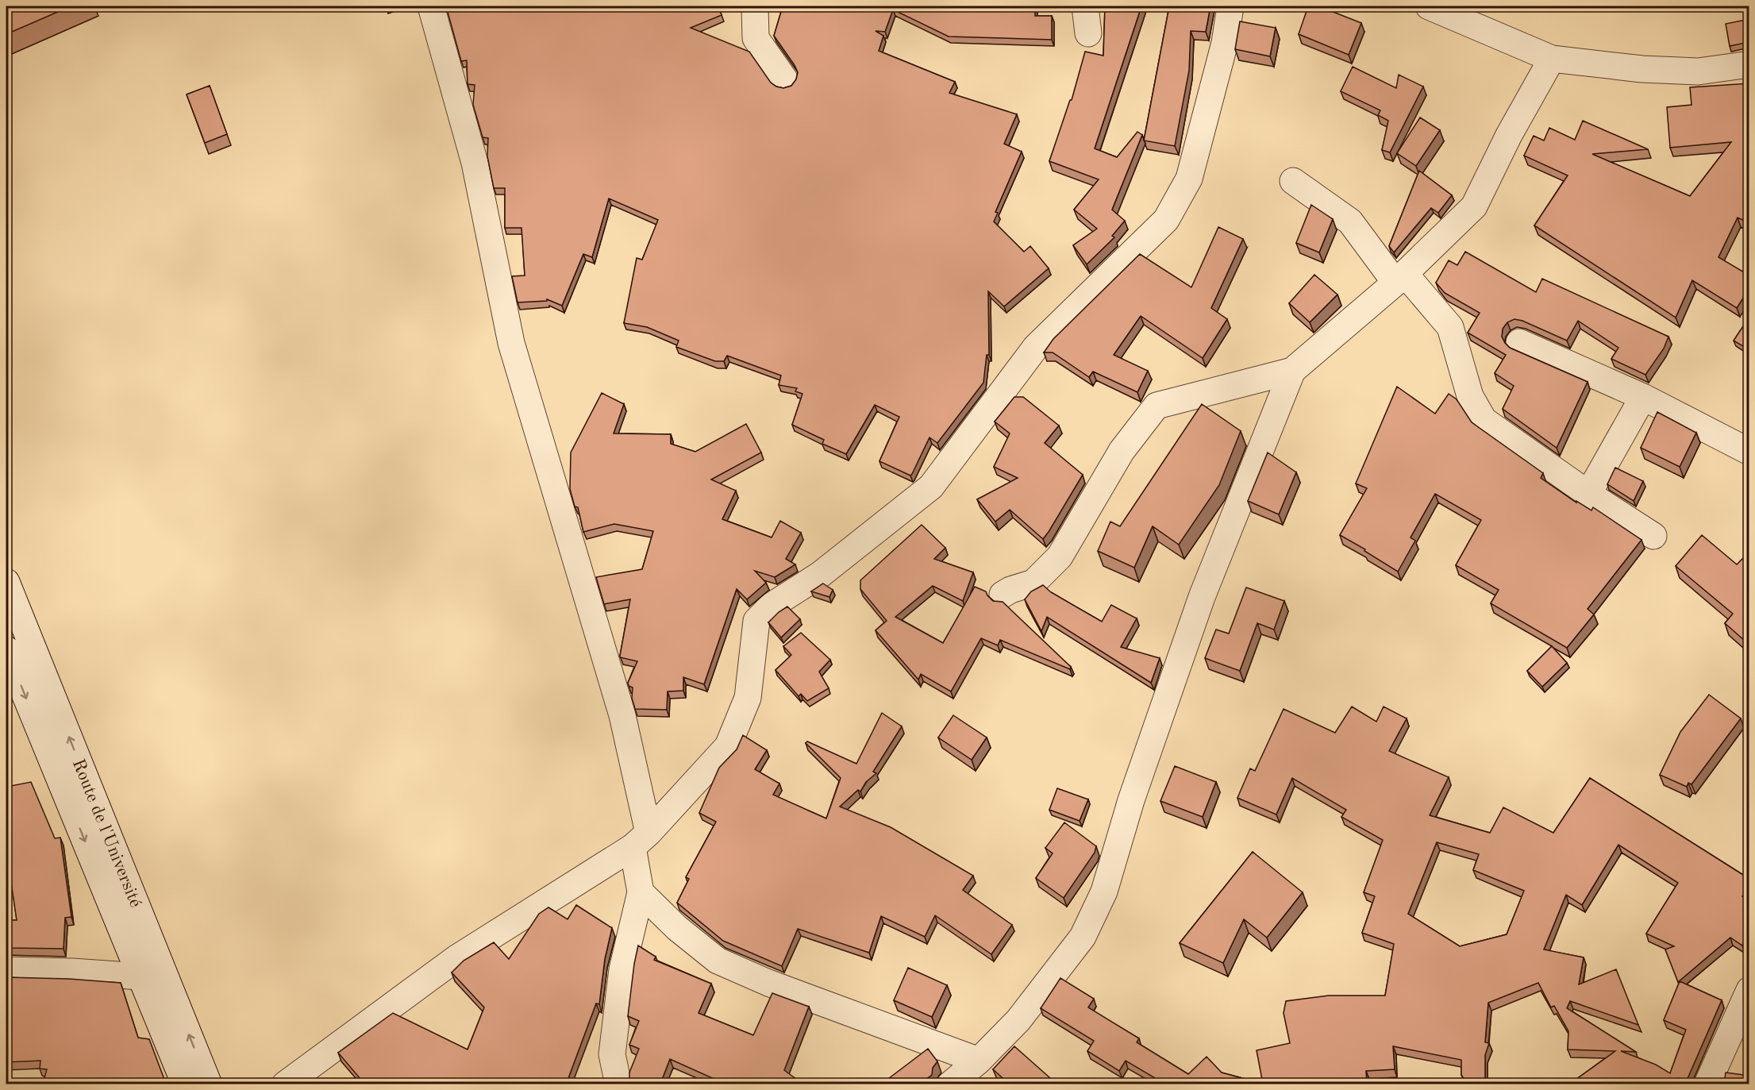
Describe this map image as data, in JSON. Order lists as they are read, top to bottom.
{
  "streets": {
    "street": ["Route de l'Université"]
  }
}
